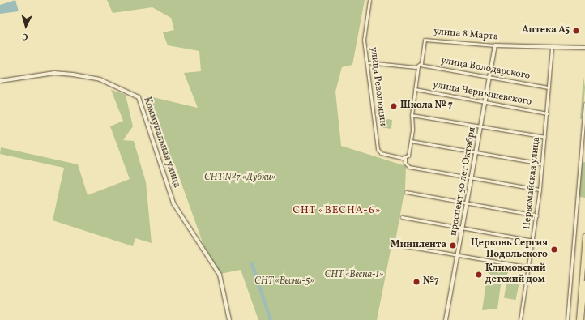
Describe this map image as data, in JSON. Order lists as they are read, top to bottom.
{
  "streets": {
    "street": [
      "улица 8 Марта",
      "улица Володарского",
      "улица Революции",
      "улица Чернышевского",
      "Коммунальная улица",
      "проспект 50 лет Октября",
      "Первомайская улица"
    ]
  },
  "crossings": [
    ["улица 8 Марта", "улица Володарского"],
    ["улица 8 Марта", "проспект 50 лет Октября"],
    ["улица 8 Марта", "Первомайская улица"],
    ["улица Володарского", "проспект 50 лет Октября"],
    ["улица Володарского", "Первомайская улица"],
    ["улица Чернышевского", "проспект 50 лет Октября"],
    ["улица Чернышевского", "Первомайская улица"]
  ],
  "districts": ["СНТ «ВЕСНА-6»"],
  "parks": ["СНТ №7 «Дубки»", "СНТ «Весна-1»", "СНТ «Весна-5»"],
  "places": [
    "Аптека А5",
    "Школа № 7",
    "Минилента",
    "Церковь Сергия Подольского",
    "Климовский детский дом",
    "№7"
  ],
  "north": "bottom"
}
